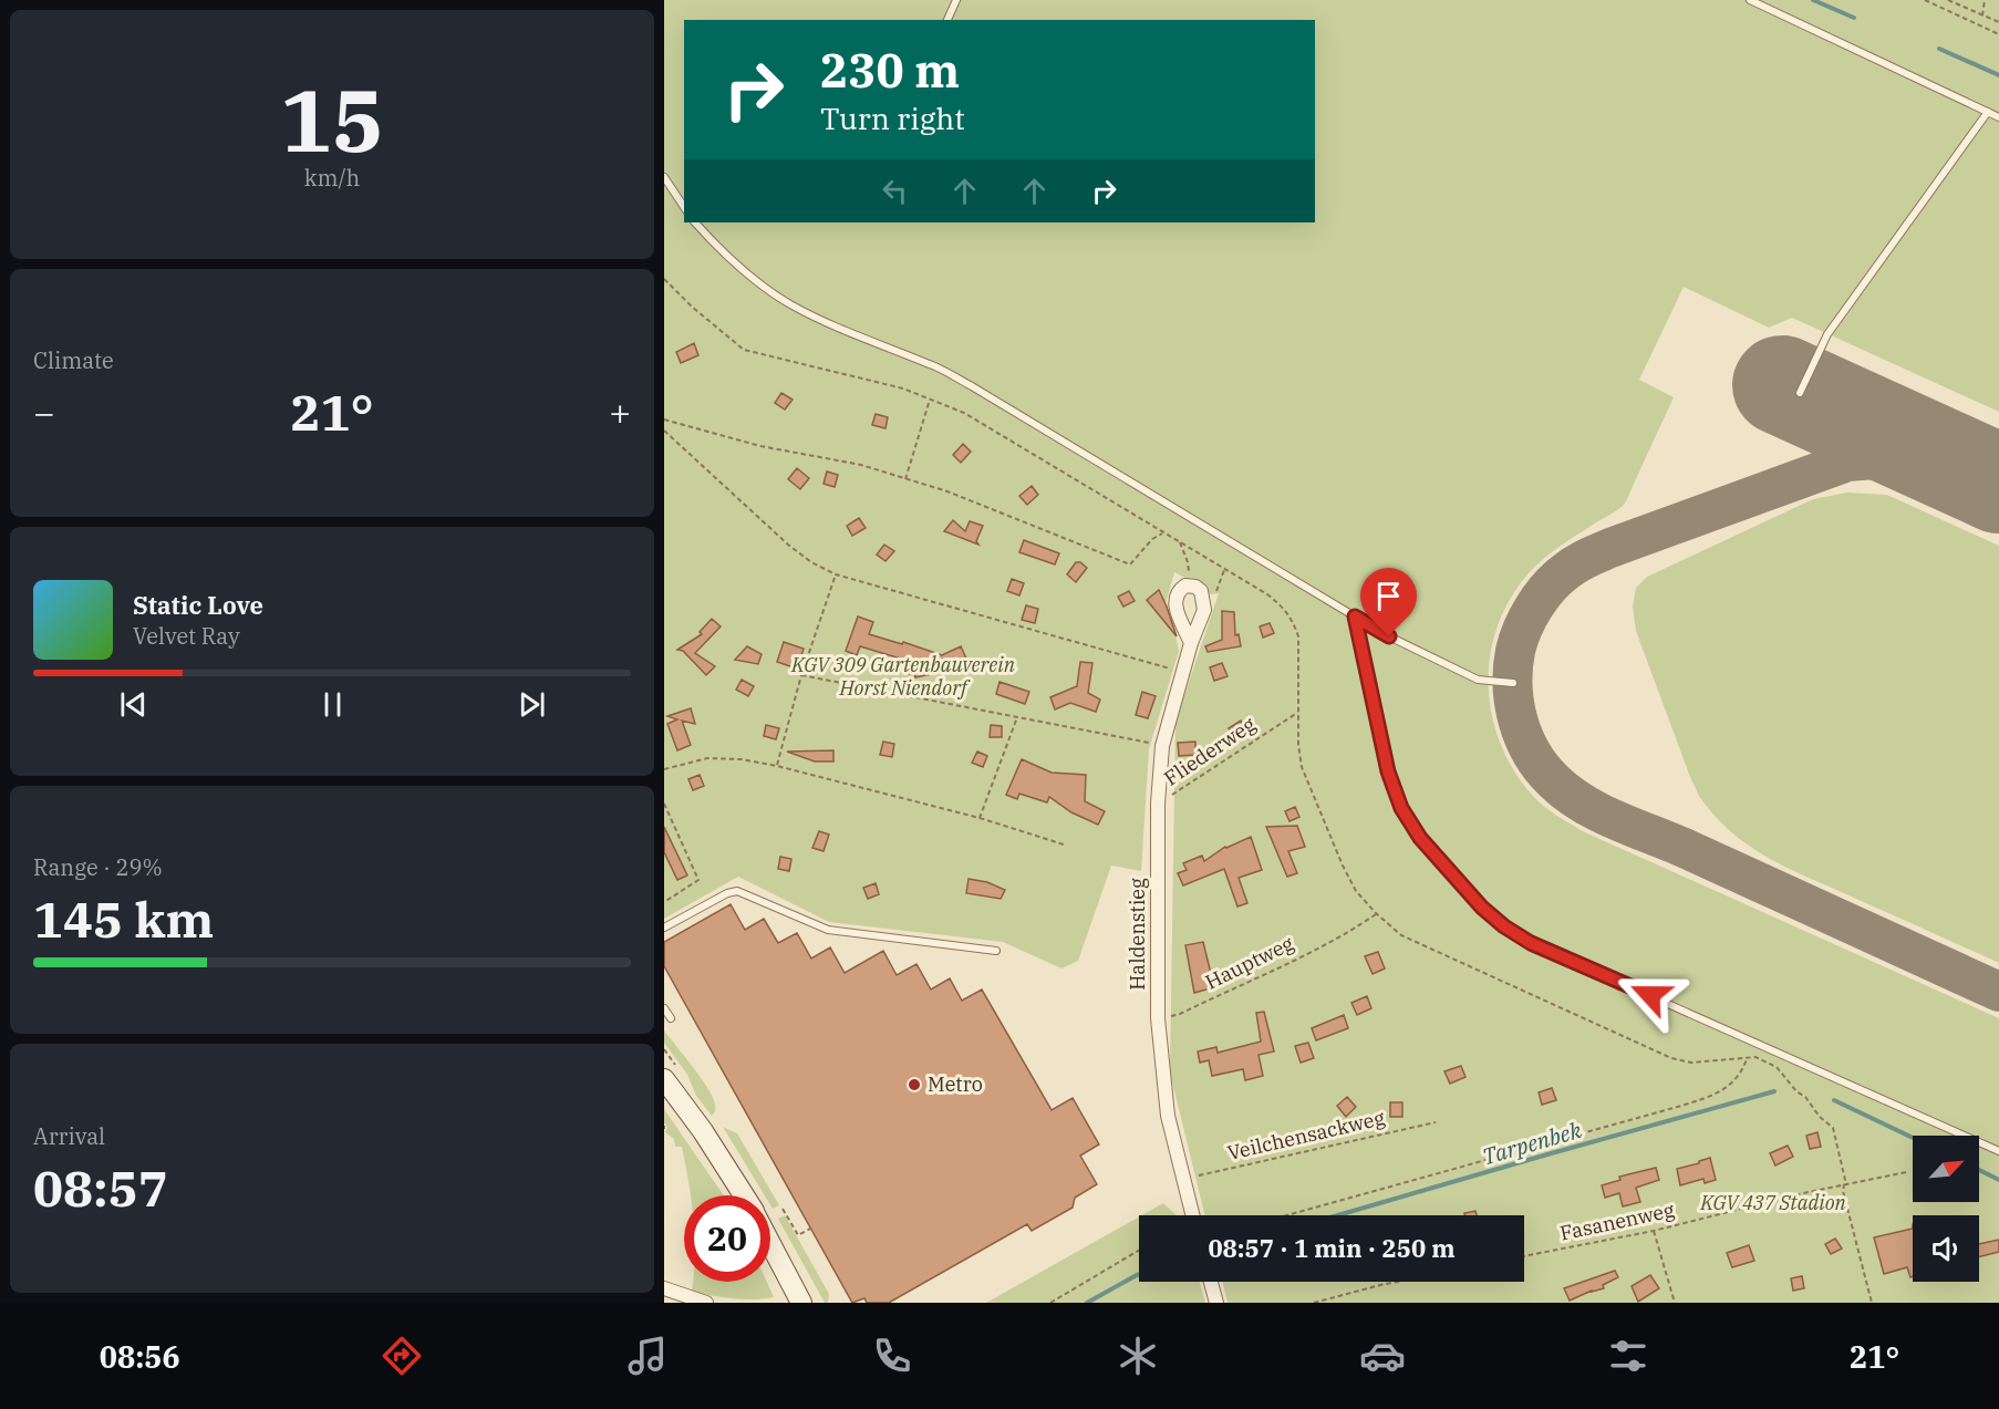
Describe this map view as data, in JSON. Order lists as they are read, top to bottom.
{
  "streets": {
    "street": ["Haldenstieg"],
    "path": [
      "Fliederweg",
      "Hauptweg",
      "Veilchensackweg",
      "Fasanenweg"
    ]
  },
  "crossings": [
    ["Fliederweg", "Haldenstieg"],
    ["Haldenstieg", "Hauptweg"],
    ["Haldenstieg", "Veilchensackweg"]
  ],
  "water": ["Tarpenbek"],
  "parks": ["KGV 309 Gartenbauverein Horst Niendorf", "KGV 437 Stadion"],
  "places": ["Metro"],
  "north": "top right",
  "page": {
    "tile": [
      ["15", "km/h"],
      "Climate",
      ["Range · 29%", "145 km"],
      ["Arrival", "08:57"]
    ],
    "turn": ["230 m", "Turn right"],
    "heat": ["−", "21°", "+"],
    "song": ["Static Love", "Velvet Ray"],
    "limit": "20",
    "trip": "08:57 · 1 min · 250 m",
    "tabs": ["08:56", "21°"]
  }
}
